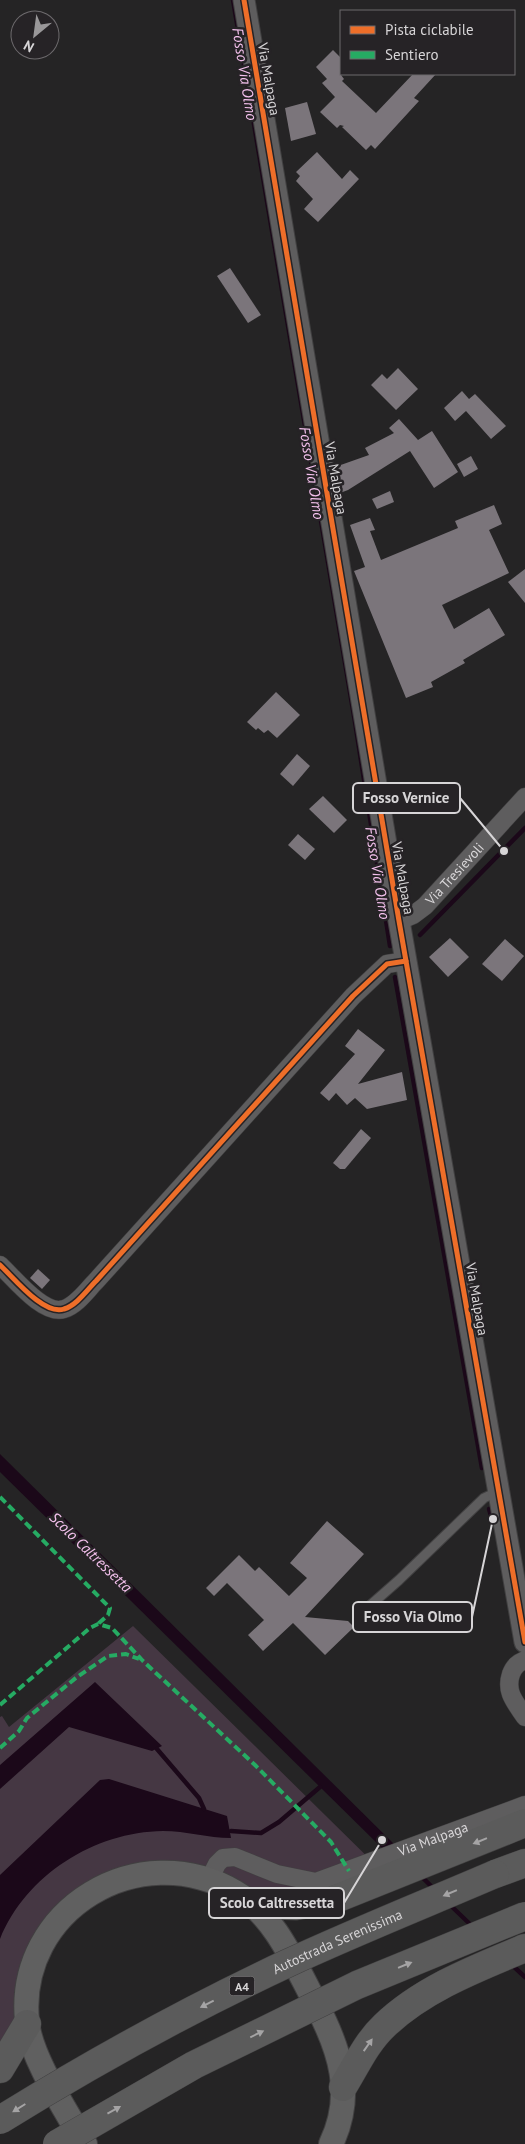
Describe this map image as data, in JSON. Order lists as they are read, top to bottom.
{
  "streets": {
    "highway": ["Autostrada Serenissima", "A4"],
    "street": ["Via Malpaga", "Via Tresievoli"]
  },
  "crossings": [
    ["Via Malpaga", "Via Tresievoli"]
  ],
  "water": ["Fosso Via Olmo", "Scolo Caltressetta"],
  "places": ["Fosso Vernice", "Fosso Via Olmo", "Scolo Caltressetta"],
  "legend": ["Pista ciclabile", "Sentiero"],
  "north": "bottom left"
}
